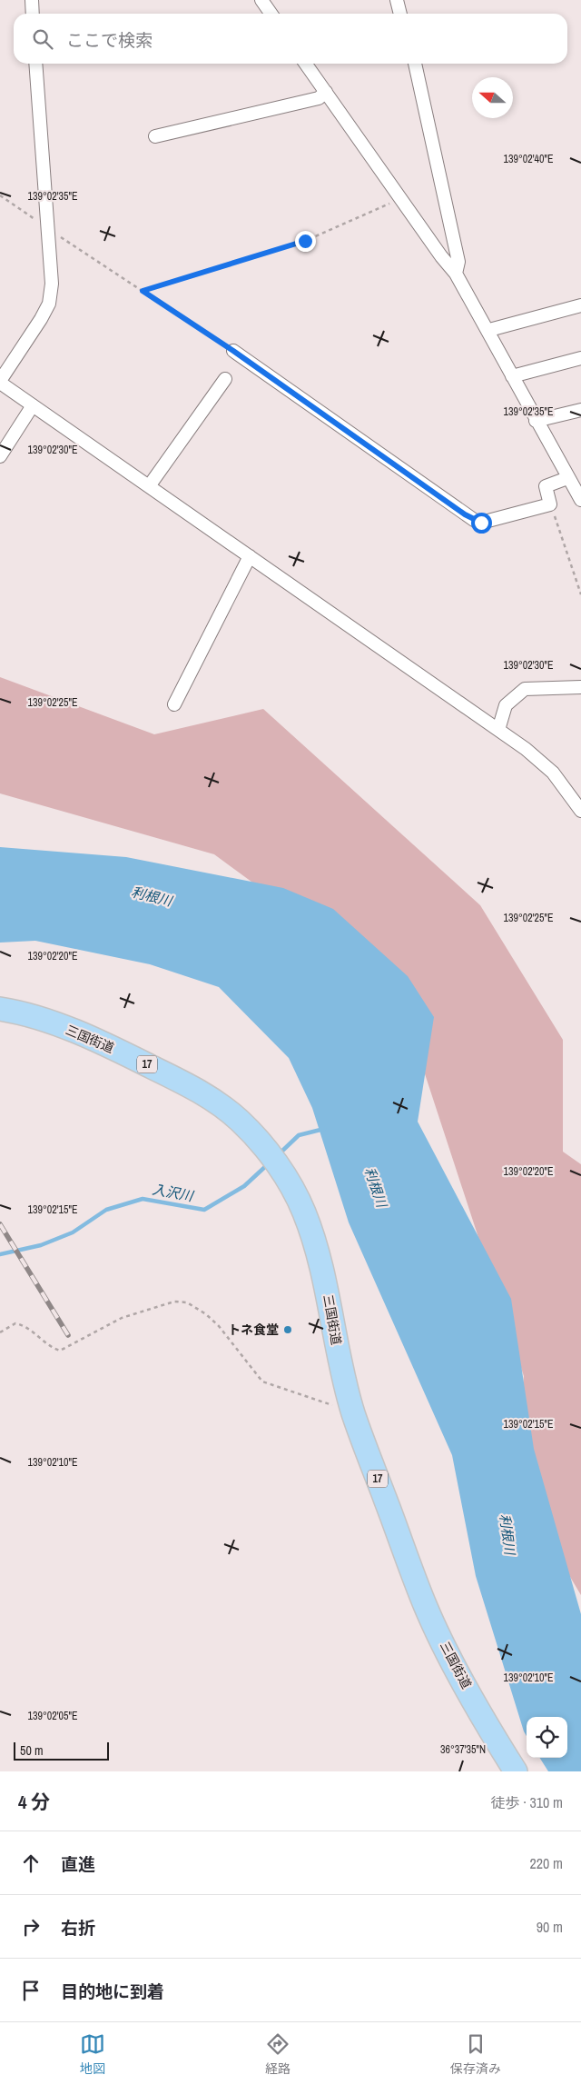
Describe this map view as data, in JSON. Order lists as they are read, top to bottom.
{
  "streets": {
    "highway": ["三国街道", "17"]
  },
  "water": ["利根川", "入沢川"],
  "places": ["トネ食堂"],
  "scale_bar": "50 m",
  "north": "left",
  "page": {
    "search": "ここで検索",
    "scale": "50 m",
    "heading": ["4 分", "徒歩 · 310 m"],
    "list": [
      ["直進", "220 m"],
      ["右折", "90 m"],
      "目的地に到着"
    ],
    "nav": ["地図", "経路", "保存済み"]
  },
  "coordinates": [
    "139°02'40\"E",
    "139°02'35\"E",
    "139°02'30\"E",
    "139°02'25\"E",
    "139°02'20\"E",
    "139°02'15\"E",
    "139°02'10\"E",
    "139°02'05\"E",
    "36°37'35\"N"
  ]
}
